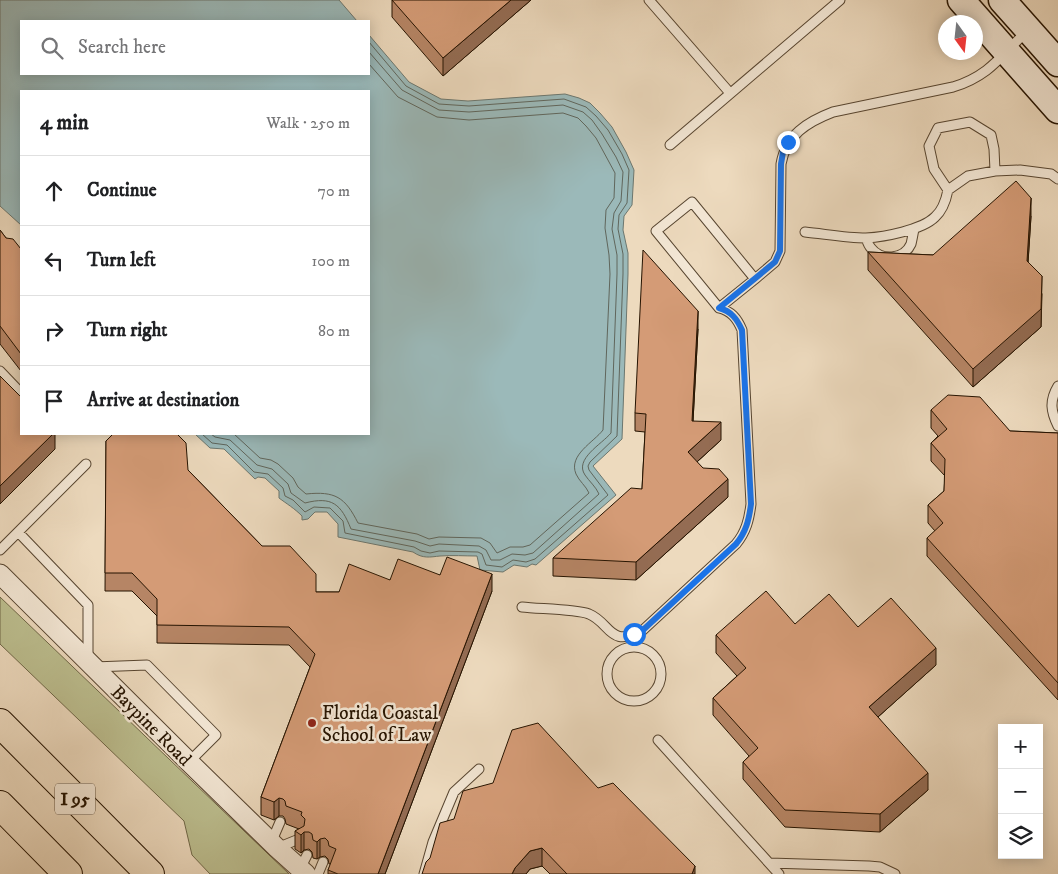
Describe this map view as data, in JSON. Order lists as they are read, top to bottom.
{
  "streets": {
    "highway": ["I 95"],
    "street": ["Baypine Road"]
  },
  "places": ["Florida Coastal School of Law"],
  "north": "bottom",
  "page": {
    "search": "Search here",
    "heading": ["4 min", "Walk · 250 m"],
    "list": [
      ["Continue", "70 m"],
      ["Turn left", "100 m"],
      ["Turn right", "80 m"],
      "Arrive at destination"
    ],
    "map_buttons": ["+", "−"]
  }
}
